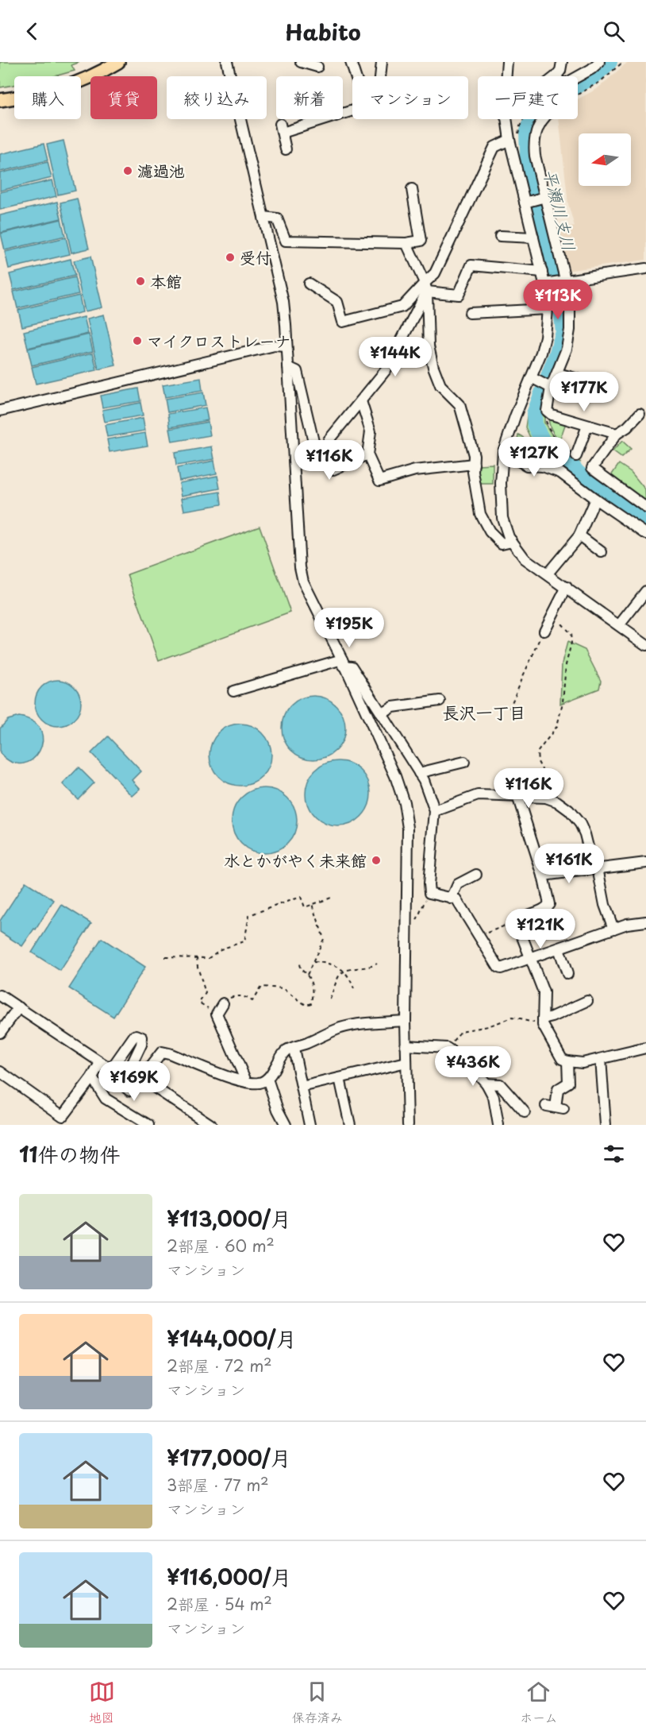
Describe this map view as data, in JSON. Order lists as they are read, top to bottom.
{
  "districts": ["長沢一丁目"],
  "water": ["平瀬川支川"],
  "places": [
    "濾過池",
    "受付",
    "本館",
    "マイクロストレーナ",
    "水とかがやく未来館"
  ],
  "north": "left",
  "page": {
    "header": "Habito",
    "chip": [
      "購入",
      "賃貸",
      "絞り込み",
      "新着",
      "マンション",
      "一戸建て"
    ],
    "price": [
      "¥113K",
      "¥144K",
      "¥177K",
      "¥127K",
      "¥116K",
      "¥195K",
      "¥116K",
      "¥161K",
      "¥121K",
      "¥436K",
      "¥169K"
    ],
    "heading": "11件の物件",
    "list": [
      {
        "name": "¥113,000/月",
        "note": "2部屋 · 60 m² · マンション"
      },
      {
        "name": "¥144,000/月",
        "note": "2部屋 · 72 m² · マンション"
      },
      {
        "name": "¥177,000/月",
        "note": "3部屋 · 77 m² · マンション"
      },
      {
        "name": "¥116,000/月",
        "note": "2部屋 · 54 m² · マンション"
      }
    ],
    "tabs": ["地図", "保存済み", "ホーム"]
  }
}
